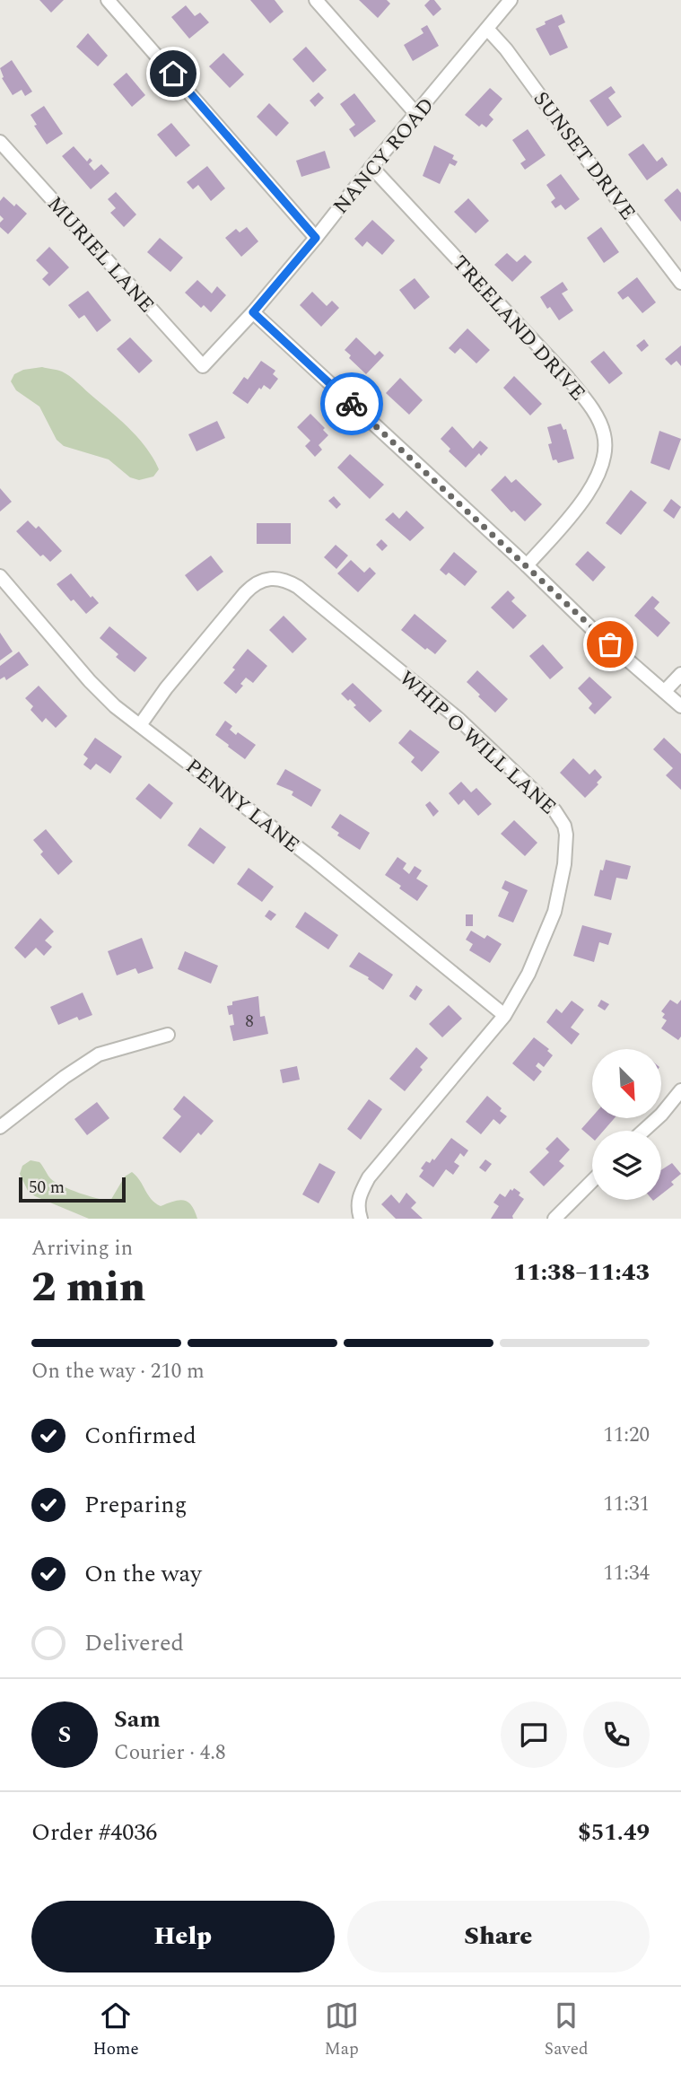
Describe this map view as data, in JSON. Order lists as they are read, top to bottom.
{
  "streets": {
    "street": [
      "NANCY ROAD",
      "SUNSET DRIVE",
      "MURIEL LANE",
      "TREELAND DRIVE",
      "WHIP O WILL LANE",
      "PENNY LANE"
    ]
  },
  "crossings": [
    ["NANCY ROAD", "SUNSET DRIVE"],
    ["NANCY ROAD", "MURIEL LANE"],
    ["NANCY ROAD", "TREELAND DRIVE"],
    ["WHIP O WILL LANE", "PENNY LANE"]
  ],
  "house_numbers": ["8"],
  "scale_bar": "50 m",
  "north": "bottom right",
  "page": {
    "scale": "50 m",
    "heading": ["2 min", "Arriving in", "11:38–11:43"],
    "panel": [
      "Sam",
      "Courier · 4.8",
      "Order #4036",
      "$51.49"
    ],
    "bar": "On the way · 210 m",
    "list": [
      ["Confirmed", "11:20"],
      ["Preparing", "11:31"],
      ["On the way", "11:34"],
      "Delivered"
    ],
    "round": "S",
    "buttons": ["Help", "Share"],
    "tabs": ["Home", "Map", "Saved"]
  }
}
